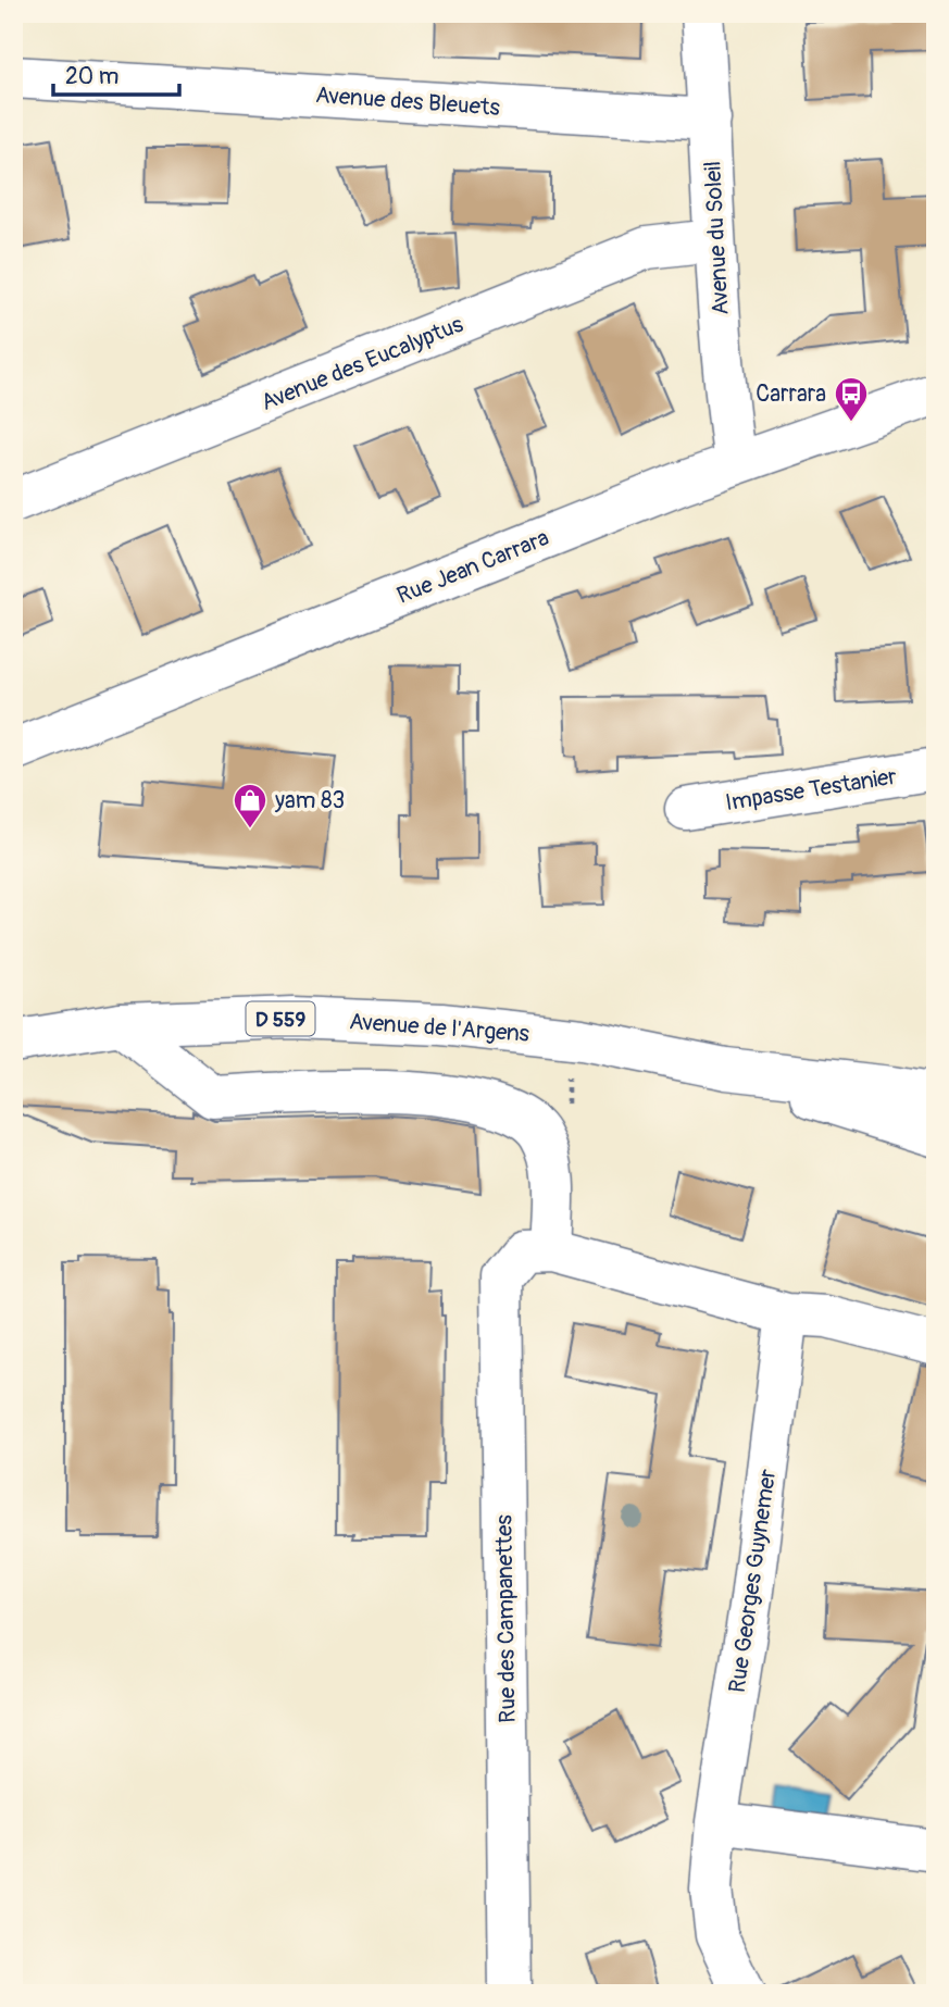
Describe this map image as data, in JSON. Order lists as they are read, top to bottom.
{
  "streets": {
    "street": [
      "Avenue des Bleuets",
      "Avenue du Soleil",
      "Avenue des Eucalyptus",
      "Rue Jean Carrara",
      "Impasse Testanier",
      "D 559",
      "Avenue de l'Argens",
      "Rue Georges Guynemer",
      "Rue des Campanettes"
    ]
  },
  "crossings": [
    ["Avenue des Bleuets", "Avenue du Soleil"],
    ["Avenue du Soleil", "Avenue des Eucalyptus"],
    ["Avenue du Soleil", "Rue Jean Carrara"]
  ],
  "places": {
    "bus stop": ["Carrara"],
    "shop": ["yam 83"]
  },
  "scale_bar": "20 m"
}
